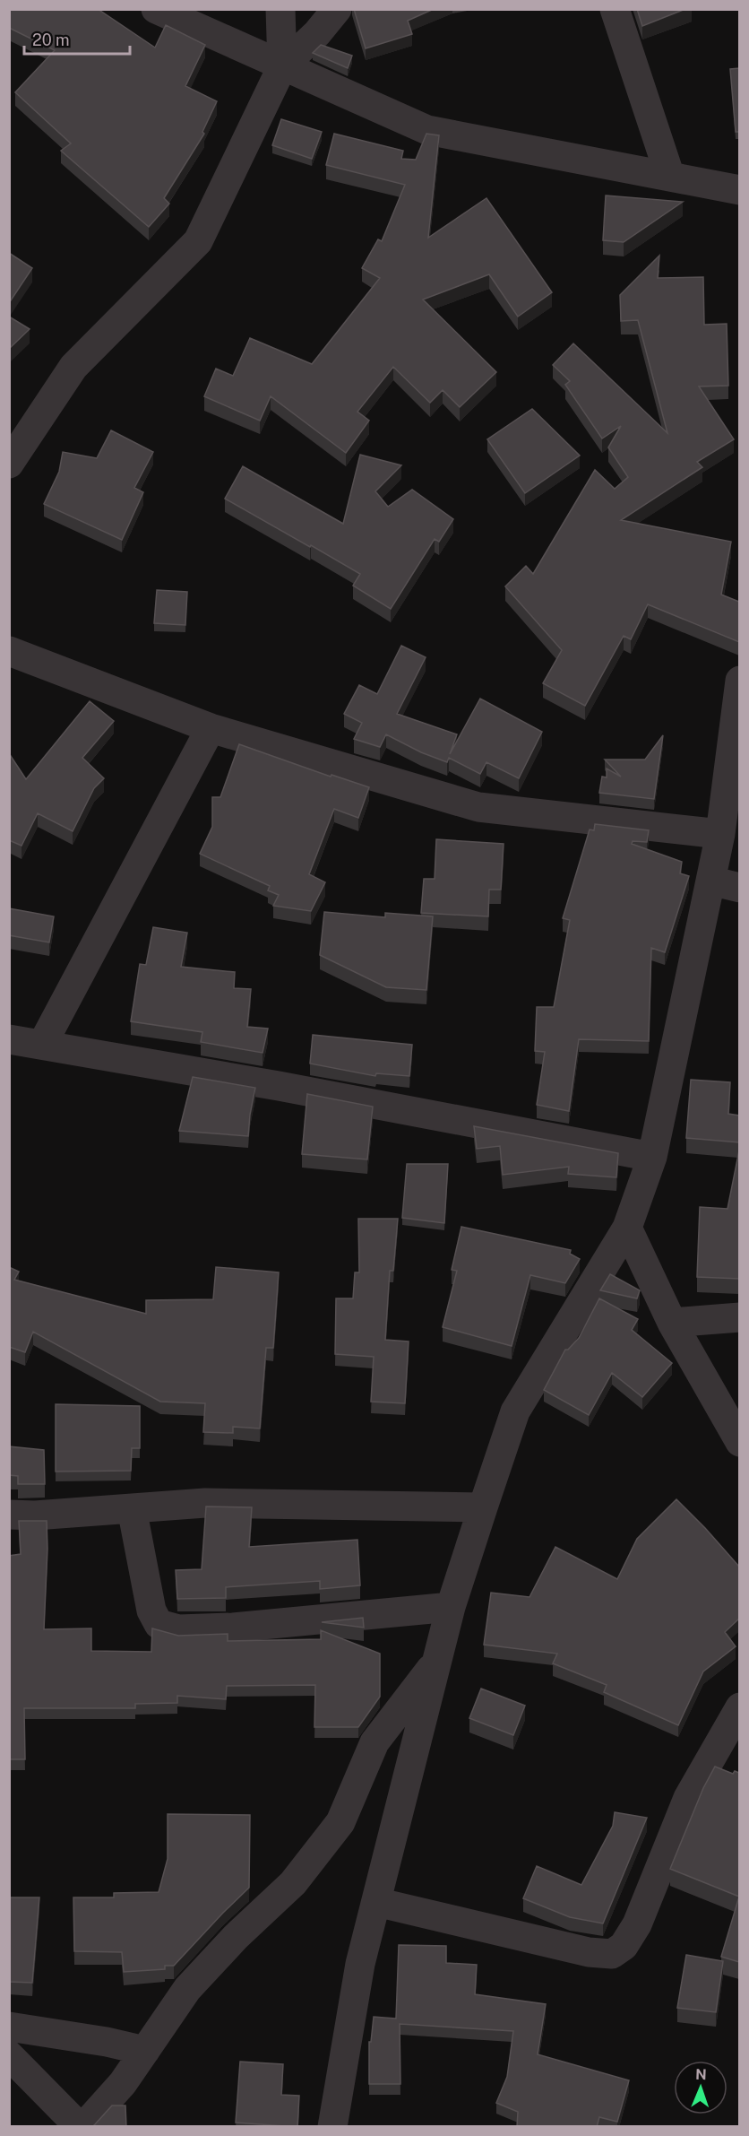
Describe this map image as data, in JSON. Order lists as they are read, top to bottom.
{
  "scale_bar": "20 m",
  "north": "top"
}
